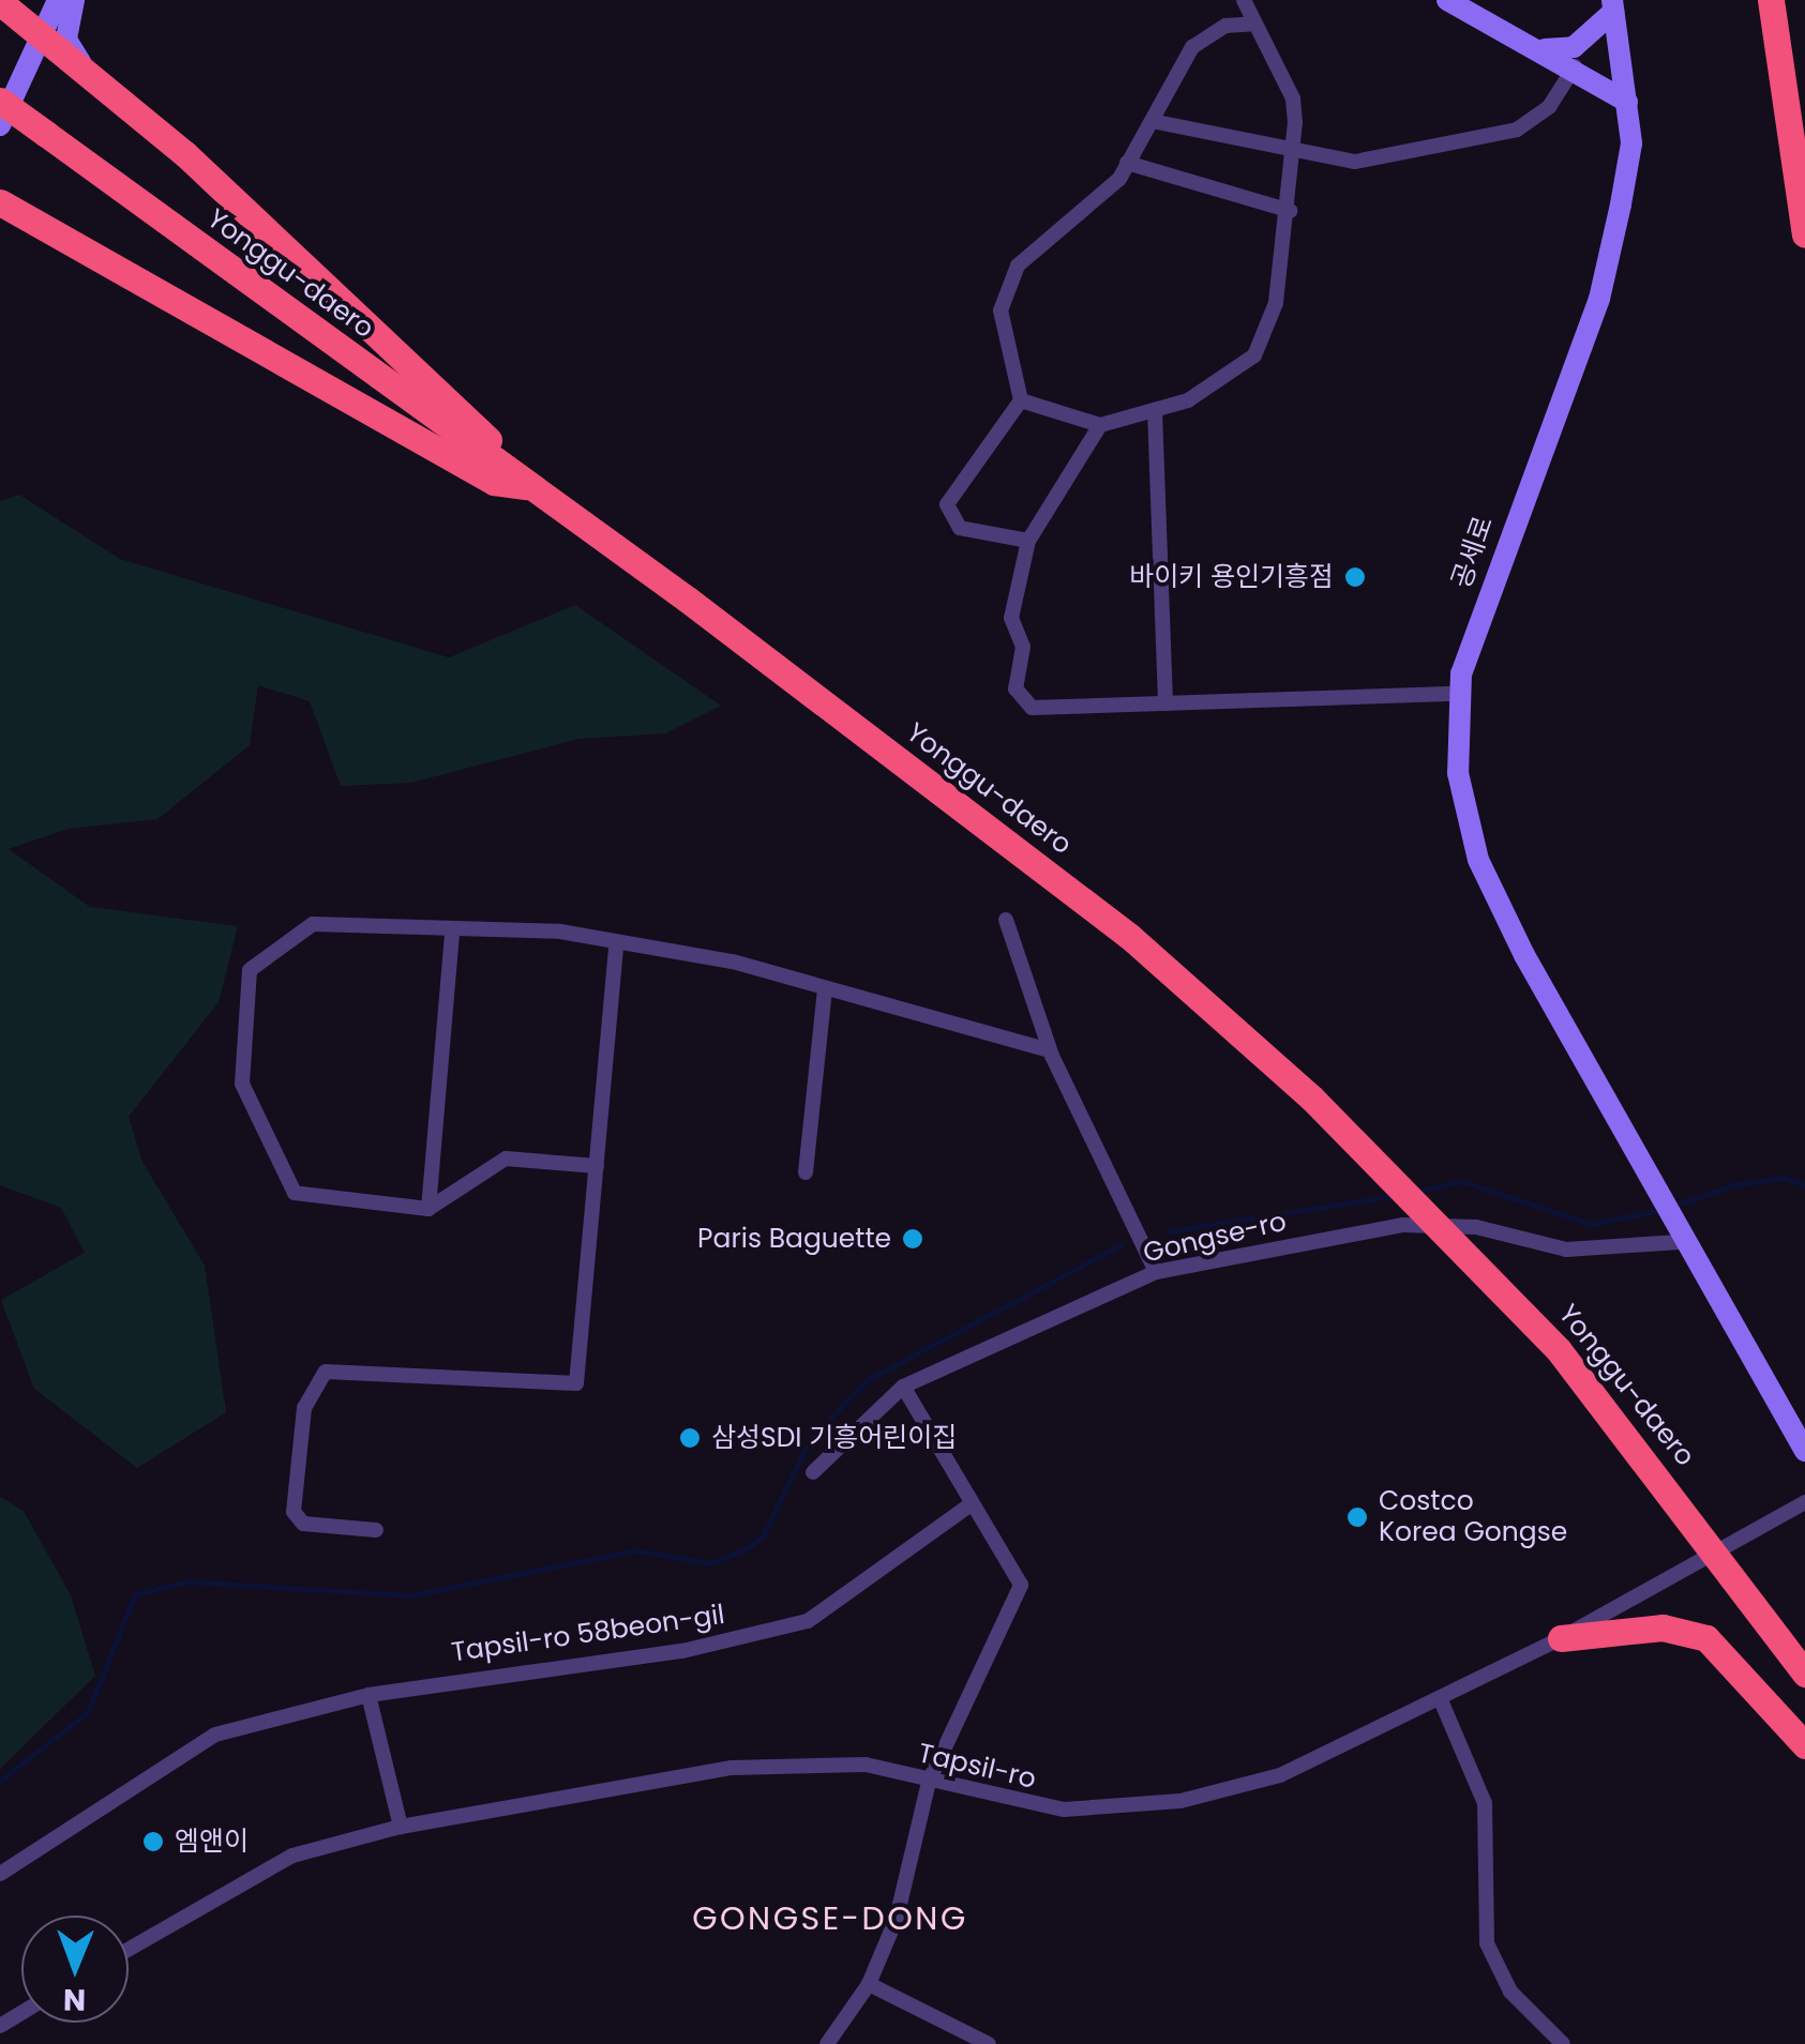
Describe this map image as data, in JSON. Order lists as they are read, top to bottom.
{
  "streets": {
    "highway": ["Yonggu-daero"],
    "street": [
      "공세로",
      "Gongse-ro",
      "Tapsil-ro 58beon-gil",
      "Tapsil-ro"
    ]
  },
  "crossings": [
    ["공세로", "Gongse-ro"]
  ],
  "districts": ["GONGSE-DONG"],
  "places": [
    "바이키 용인기흥점",
    "Paris Baguette",
    "삼성SDI 기흥어린이집",
    "Costco Korea Gongse",
    "엠앤이"
  ],
  "north": "bottom"
}
